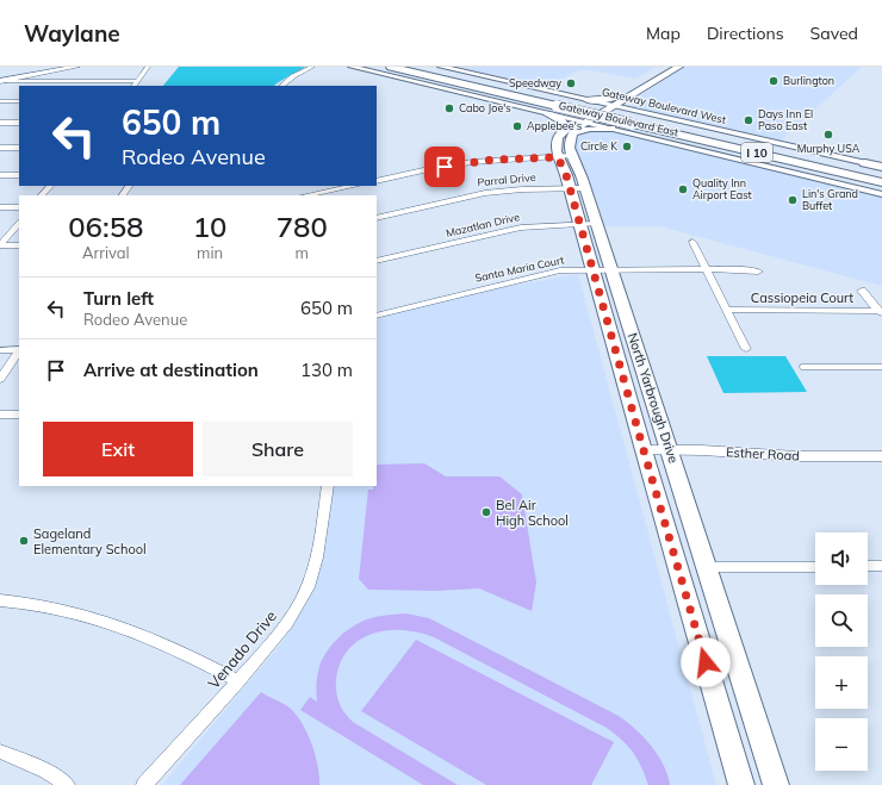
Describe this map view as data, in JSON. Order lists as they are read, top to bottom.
{
  "streets": {
    "highway": ["I 10"],
    "main road": ["Gateway Boulevard West", "Gateway Boulevard East", "North Yarbrough Drive"],
    "street": [
      "Parral Drive",
      "Mazatlan Drive",
      "Santa Maria Court",
      "Cassiopeia Court",
      "Esther Road",
      "Venado Drive"
    ]
  },
  "crossings": [
    ["Gateway Boulevard West", "Gateway Boulevard East"],
    ["Gateway Boulevard West", "I 10"],
    ["Gateway Boulevard East", "I 10"],
    ["Parral Drive", "North Yarbrough Drive"],
    ["Mazatlan Drive", "North Yarbrough Drive"],
    ["Santa Maria Court", "North Yarbrough Drive"],
    ["North Yarbrough Drive", "Esther Road"]
  ],
  "places": [
    "Burlington",
    "Speedway",
    "Cabo Joe's",
    "Days Inn El Paso East",
    "Applebee's",
    "Murphy USA",
    "Circle K",
    "Quality Inn Airport East",
    "Lin's Grand Buffet",
    "Bel Air High School",
    "Sageland Elementary School"
  ],
  "page": {
    "header": "Waylane",
    "nav": ["Map", "Directions", "Saved"],
    "turn": ["650 m", "Rodeo Avenue"],
    "eta": [
      "06:58",
      "Arrival",
      "10",
      "min",
      "780",
      "m"
    ],
    "list": [
      {
        "name": "Turn left",
        "note": "Rodeo Avenue",
        "value": "650 m"
      },
      {
        "name": "Arrive at destination",
        "value": "130 m"
      }
    ],
    "buttons": ["Exit", "Share"],
    "map_buttons": ["+", "−"]
  }
}
